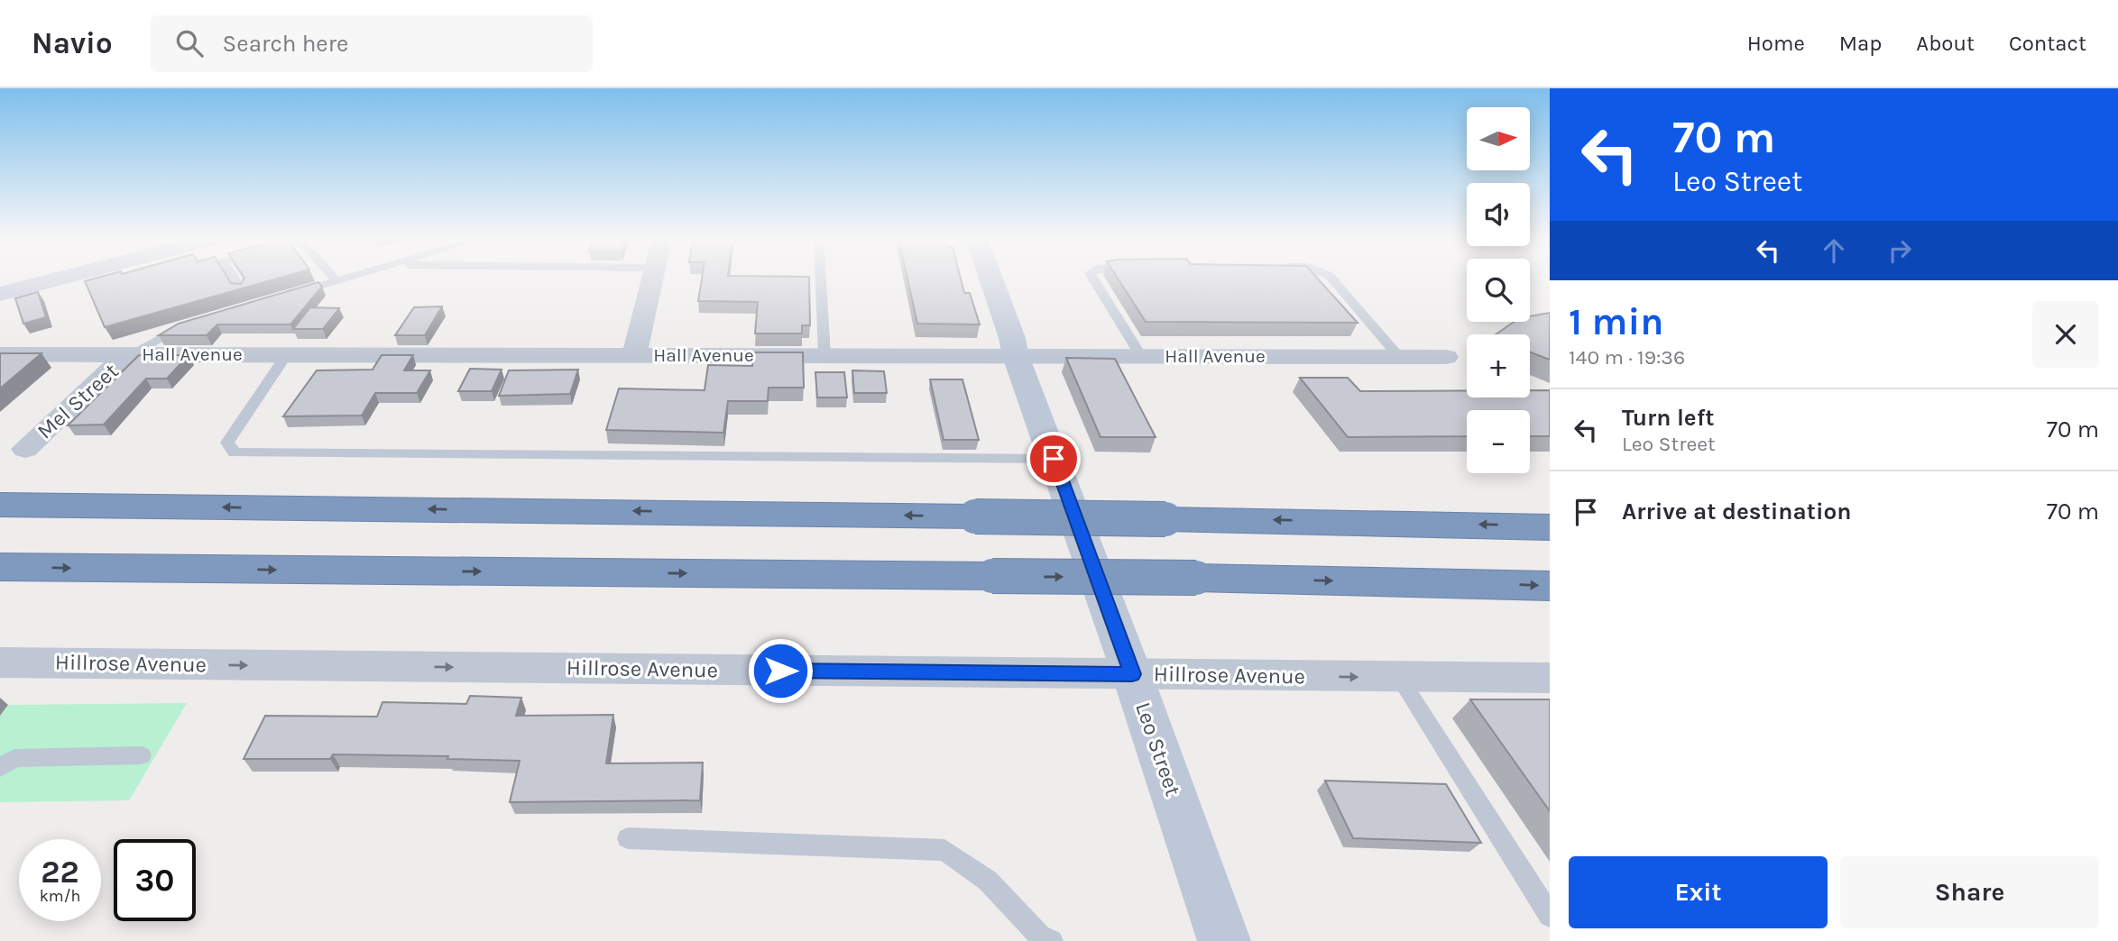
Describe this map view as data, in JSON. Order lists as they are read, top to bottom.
{
  "streets": {
    "street": [
      "Hall Avenue",
      "Mel Street",
      "Hillrose Avenue",
      "Leo Street"
    ]
  },
  "crossings": [
    ["Hall Avenue", "Mel Street"],
    ["Hall Avenue", "Leo Street"],
    ["Hillrose Avenue", "Leo Street"]
  ],
  "one_way": ["Hillrose Avenue"],
  "north": "right",
  "page": {
    "header": "Navio",
    "search": "Search here",
    "nav": [
      "Home",
      "Map",
      "About",
      "Contact"
    ],
    "turn": ["70 m", "Leo Street"],
    "map_buttons": ["+", "−"],
    "heading": ["1 min", "140 m · 19:36"],
    "list": [
      {
        "name": "Turn left",
        "note": "Leo Street",
        "value": "70 m"
      },
      {
        "name": "Arrive at destination",
        "value": "70 m"
      }
    ],
    "speed": "22 km/h",
    "limit": "30",
    "buttons": ["Exit", "Share"]
  }
}
